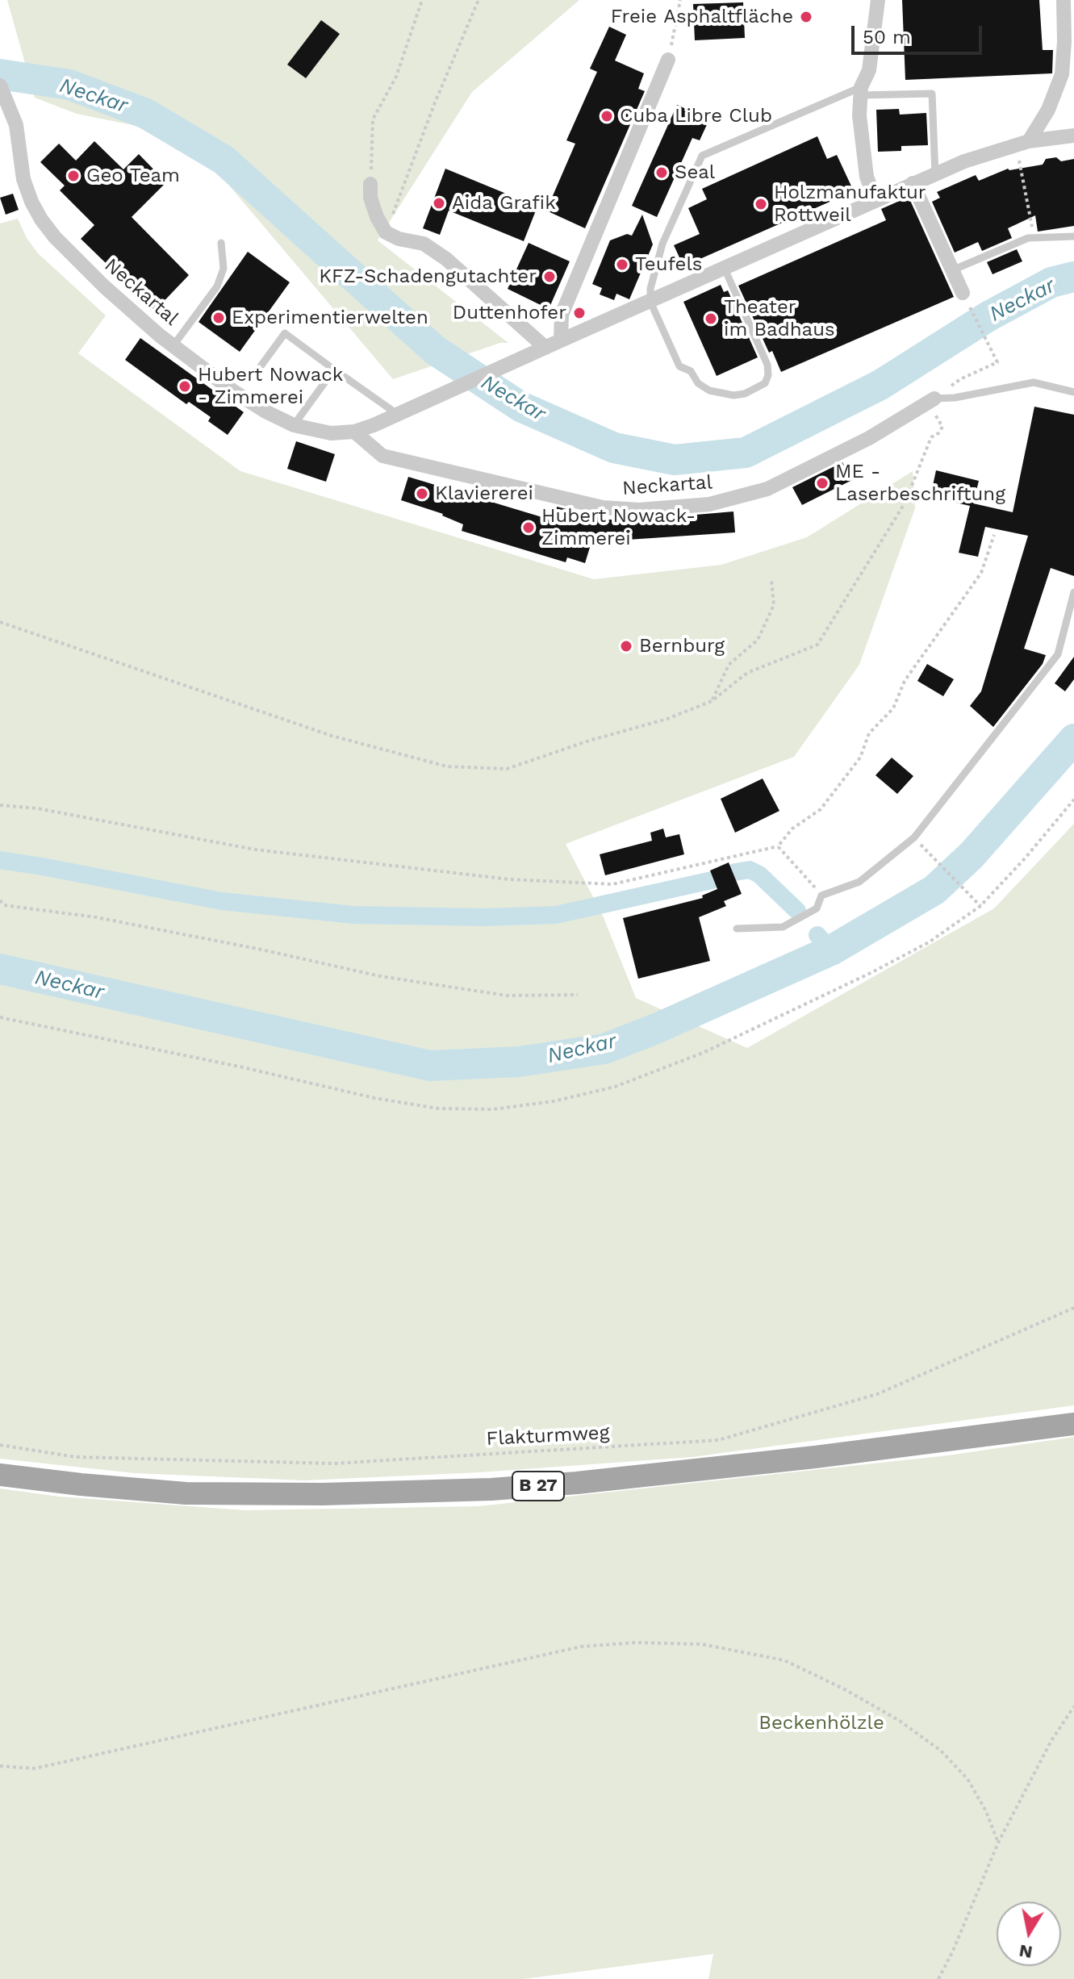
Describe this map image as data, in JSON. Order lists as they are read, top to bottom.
{
  "streets": {
    "main road": ["B 27"],
    "street": ["Neckartal"],
    "path": ["Flakturmweg"]
  },
  "water": ["Neckar"],
  "parks": ["Beckenhölzle"],
  "places": [
    "Freie Asphaltfläche",
    "Cuba Libre Club",
    "Seal",
    "Geo Team",
    "Aida Grafik",
    "Holzmanufaktur Rottweil",
    "Teufels",
    "KFZ-Schadengutachter",
    "Duttenhofer",
    "Experimentierwelten",
    "Theater im Badhaus",
    "Hubert Nowack - Zimmerei",
    "ME - Laserbeschriftung",
    "Klaviererei",
    "Hubert Nowack- Zimmerei",
    "Bernburg"
  ],
  "scale_bar": "50 m",
  "north": "bottom"
}
